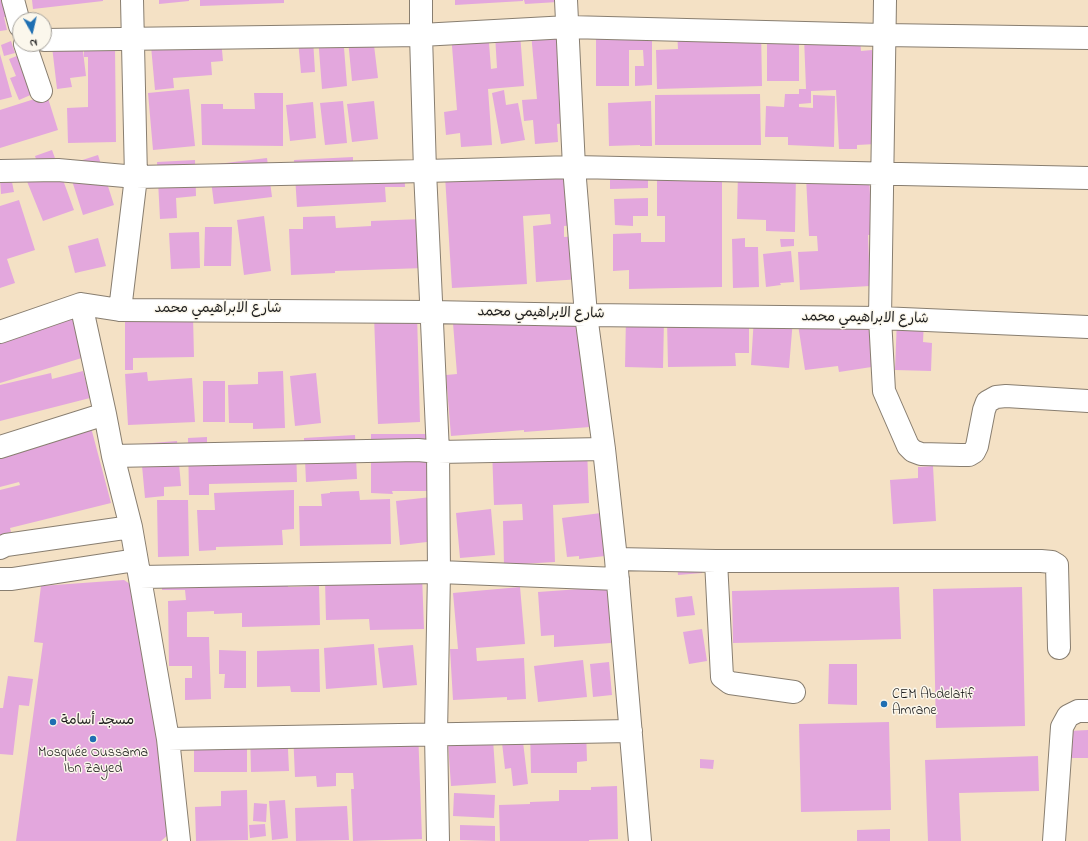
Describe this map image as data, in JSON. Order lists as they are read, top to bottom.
{
  "streets": {
    "street": ["شارع الابراهيمي محمد"]
  },
  "places": ["CEM Abdelatif Amrane", "مسجد أسامة", "Mosquée Oussama Ibn Zayed"],
  "north": "bottom"
}
